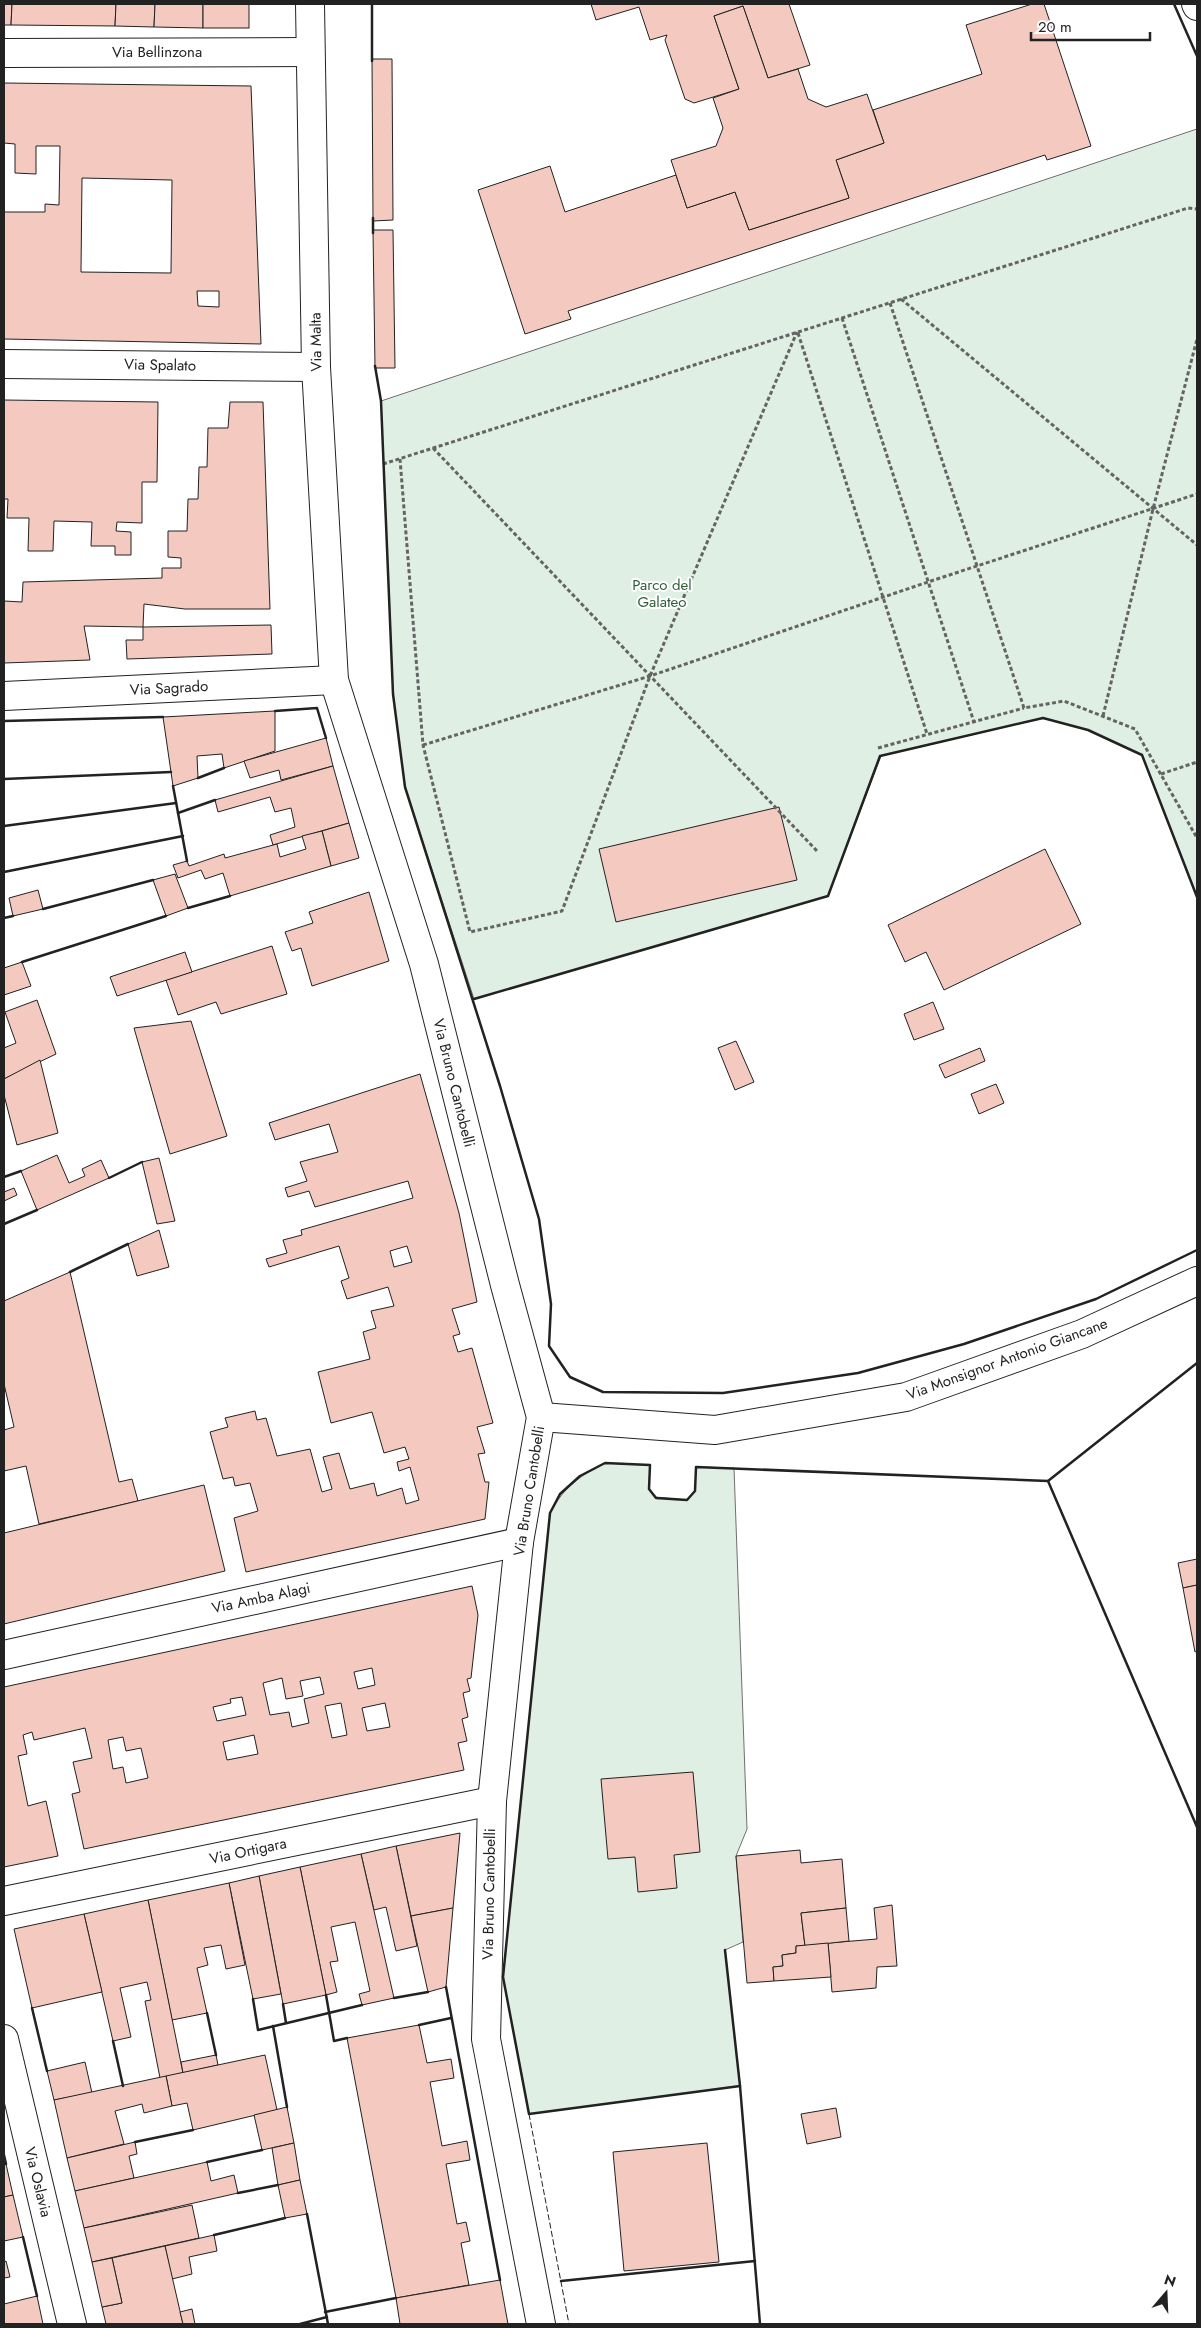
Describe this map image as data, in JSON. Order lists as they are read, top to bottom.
{
  "streets": {
    "street": [
      "Via Bellinzona",
      "Via Malta",
      "Via Spalato",
      "Via Sagrado",
      "Via Bruno Cantobelli",
      "Via Monsignor Antonio Giancane",
      "Via Amba Alagi",
      "Via Ortigara",
      "Via Oslavia"
    ]
  },
  "crossings": [
    ["Via Bellinzona", "Via Malta"],
    ["Via Malta", "Via Spalato"],
    ["Via Malta", "Via Sagrado"],
    ["Via Malta", "Via Bruno Cantobelli"],
    ["Via Sagrado", "Via Bruno Cantobelli"],
    ["Via Bruno Cantobelli", "Via Monsignor Antonio Giancane"],
    ["Via Bruno Cantobelli", "Via Amba Alagi"],
    ["Via Bruno Cantobelli", "Via Ortigara"]
  ],
  "parks": ["Parco del Galateo"],
  "scale_bar": "20 m",
  "north": "top"
}
